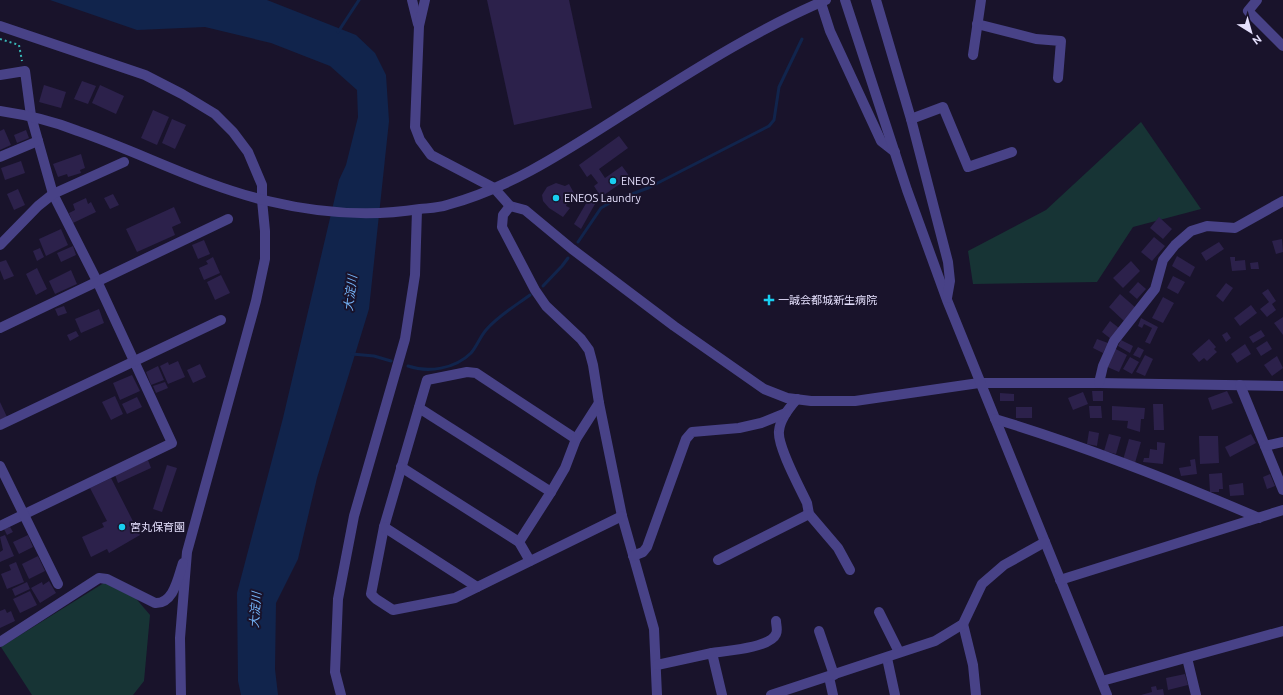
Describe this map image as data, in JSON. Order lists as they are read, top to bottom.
{
  "water": ["大淀川"],
  "places": {
    "other": ["ENEOS", "ENEOS Laundry", "宮丸保育園"],
    "health": ["一誠会都城新生病院"]
  },
  "north": "bottom right"
}
